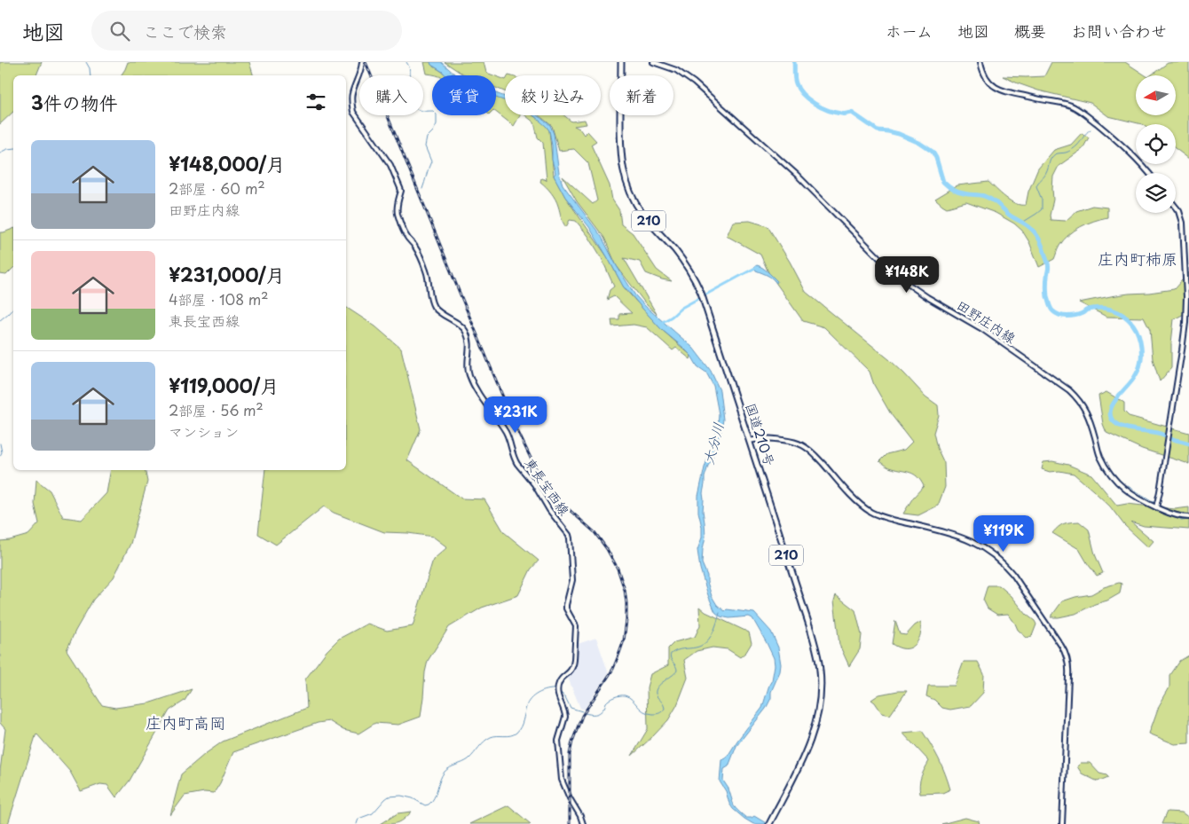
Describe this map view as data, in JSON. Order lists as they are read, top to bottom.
{
  "streets": {
    "highway": ["210", "国道210号"],
    "main road": ["田野庄内線", "東長宝西線"]
  },
  "districts": ["庄内町柿原", "庄内町高岡"],
  "water": ["大分川"],
  "north": "left",
  "page": {
    "header": "地図",
    "search": "ここで検索",
    "nav": [
      "ホーム",
      "地図",
      "概要",
      "お問い合わせ"
    ],
    "chip": [
      "購入",
      "賃貸",
      "絞り込み",
      "新着"
    ],
    "heading": "3件の物件",
    "list": [
      {
        "name": "¥148,000/月",
        "note": "2部屋 · 60 m² · 田野庄内線"
      },
      {
        "name": "¥231,000/月",
        "note": "4部屋 · 108 m² · 東長宝西線"
      },
      {
        "name": "¥119,000/月",
        "note": "2部屋 · 56 m² · マンション"
      }
    ],
    "price": ["¥148K", "¥231K", "¥119K"]
  }
}
